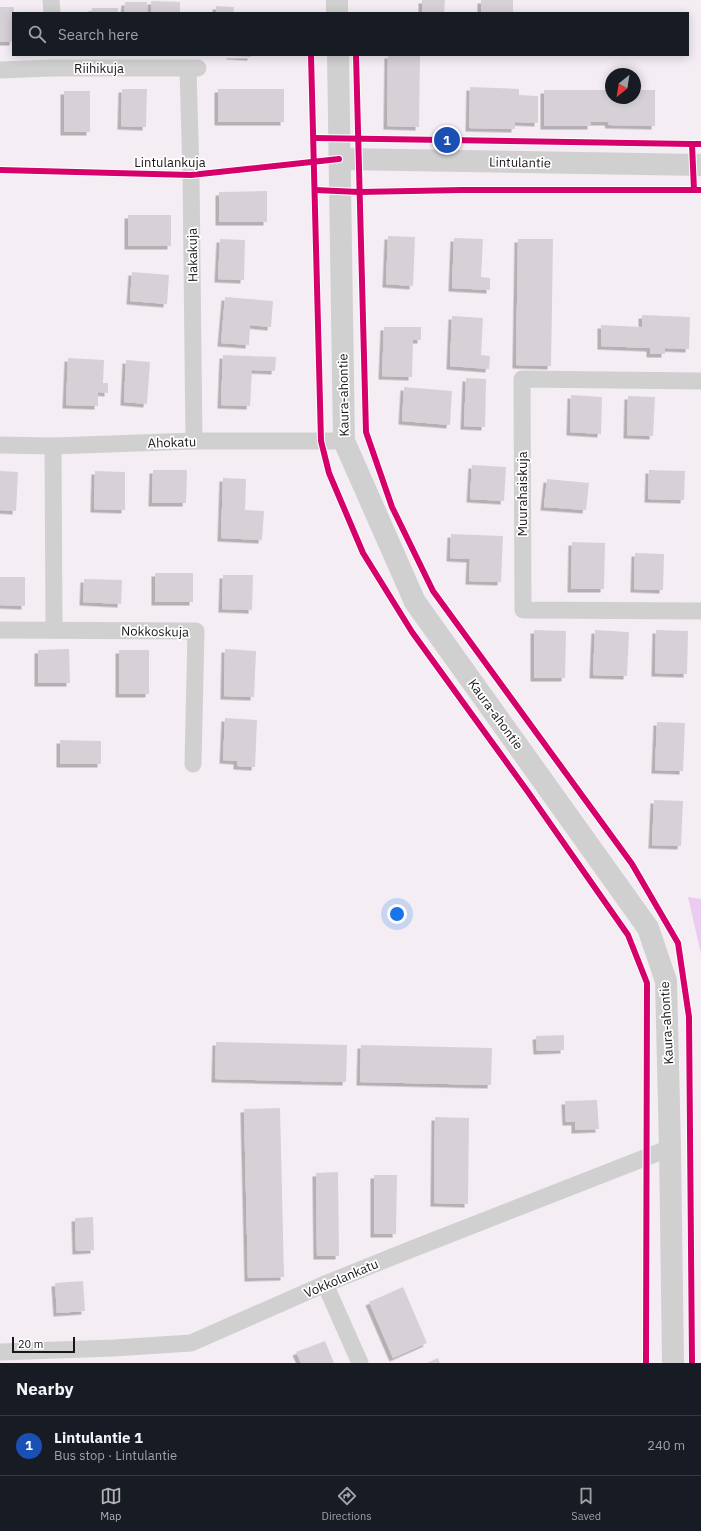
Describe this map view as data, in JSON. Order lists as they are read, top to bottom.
{
  "streets": {
    "street": [
      "Riihikuja",
      "Lintulantie",
      "Hakakuja",
      "Kaura-ahontie",
      "Ahokatu",
      "Muurahaiskuja",
      "Nokkoskuja",
      "Vokkolankatu"
    ],
    "cycle path": ["Lintulankuja"]
  },
  "crossings": [
    ["Riihikuja", "Hakakuja"],
    ["Lintulantie", "Kaura-ahontie"],
    ["Hakakuja", "Ahokatu"],
    ["Kaura-ahontie", "Ahokatu"],
    ["Kaura-ahontie", "Vokkolankatu"]
  ],
  "scale_bar": "20 m",
  "north": "bottom left",
  "page": {
    "search": "Search here",
    "pins": "1",
    "scale": "20 m",
    "heading": "Nearby",
    "list": [
      {
        "mark": "1",
        "name": "Lintulantie 1",
        "note": "Bus stop · Lintulantie",
        "value": "240 m"
      }
    ],
    "nav": ["Map", "Directions", "Saved"]
  }
}
